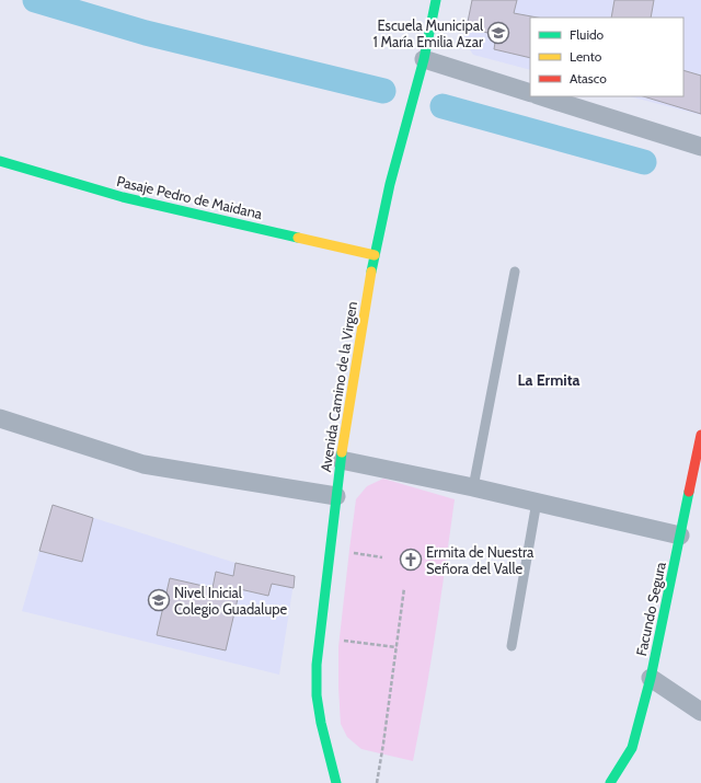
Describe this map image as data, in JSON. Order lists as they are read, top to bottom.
{
  "streets": {
    "street": ["Pasaje Pedro de Maidana", "Avenida Camino de la Virgen", "Facundo Segura"]
  },
  "crossings": [
    ["Pasaje Pedro de Maidana", "Avenida Camino de la Virgen"]
  ],
  "districts": ["La Ermita"],
  "places": {
    "school or university": ["Escuela Municipal 1 María Emilia Azar", "Nivel Inicial Colegio Guadalupe"],
    "church": ["Ermita de Nuestra Señora del Valle"]
  },
  "legend": ["Fluido", "Lento", "Atasco"]
}
